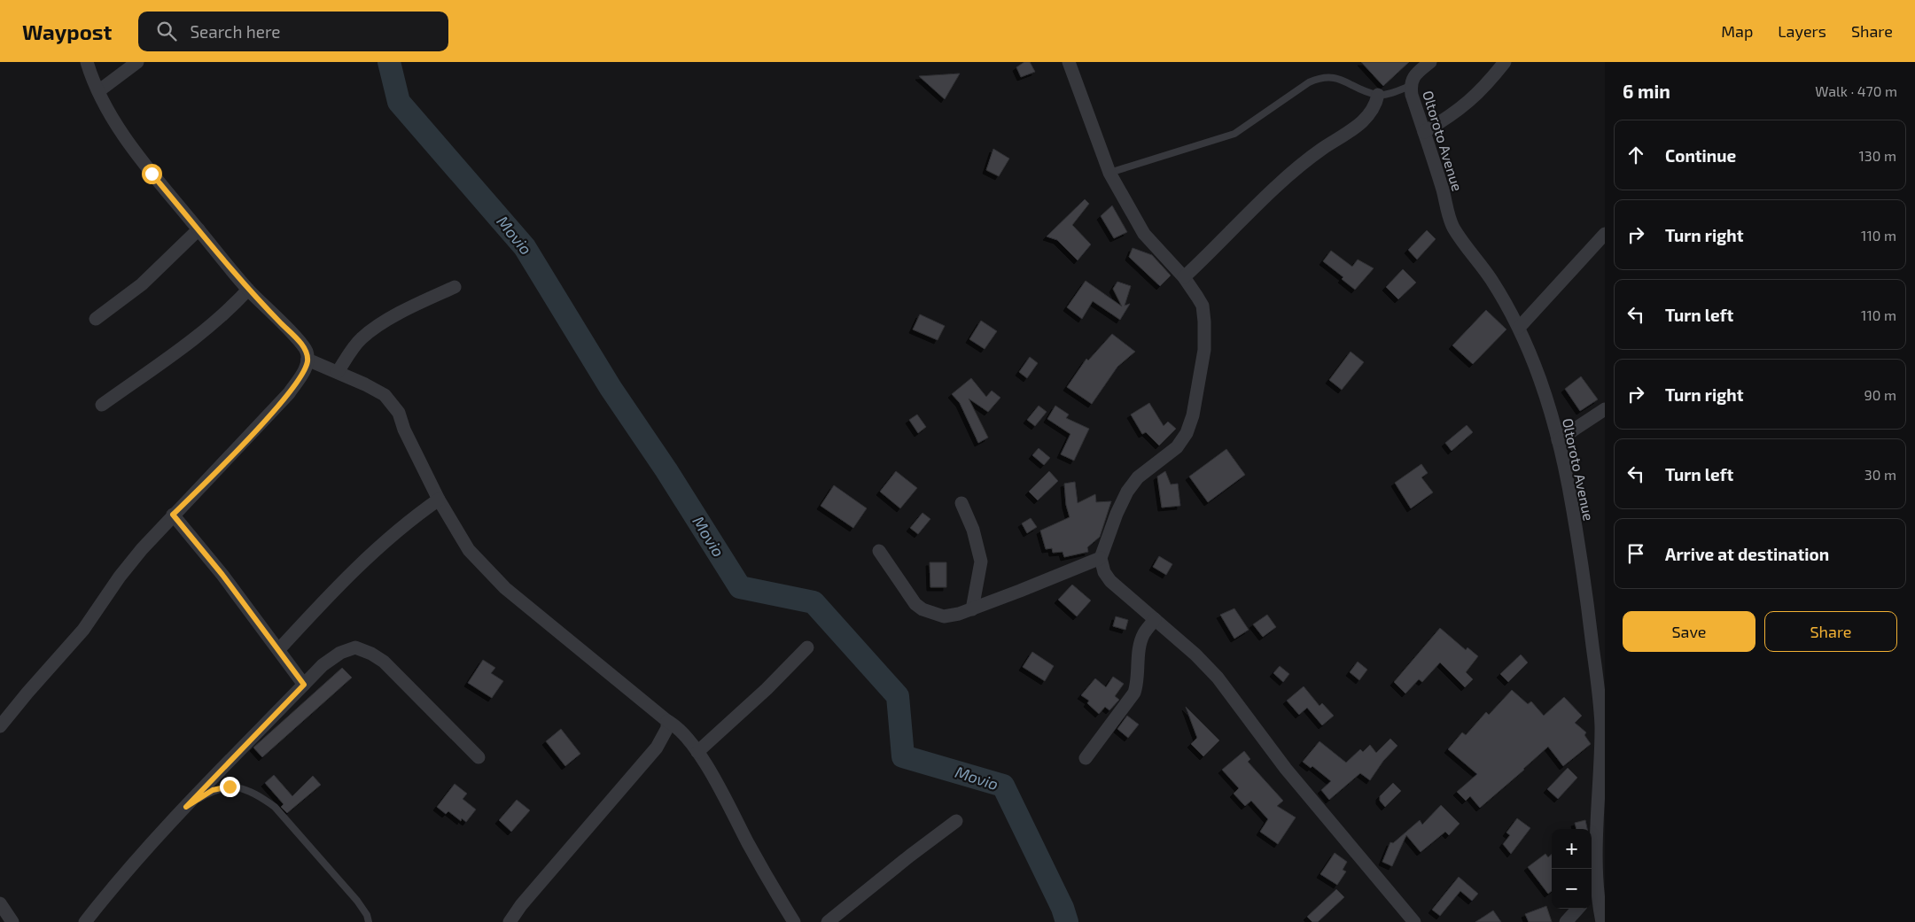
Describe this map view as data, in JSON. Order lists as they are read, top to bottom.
{
  "streets": {
    "street": ["Oltoroto Avenue"]
  },
  "water": ["Movio"],
  "page": {
    "header": "Waypost",
    "search": "Search here",
    "nav": ["Map", "Layers", "Share"],
    "heading": ["6 min", "Walk · 470 m"],
    "list": [
      ["Continue", "130 m"],
      ["Turn right", "110 m"],
      ["Turn left", "110 m"],
      ["Turn right", "90 m"],
      ["Turn left", "30 m"],
      "Arrive at destination"
    ],
    "buttons": ["Save", "Share"],
    "map_buttons": ["+", "−"]
  }
}
